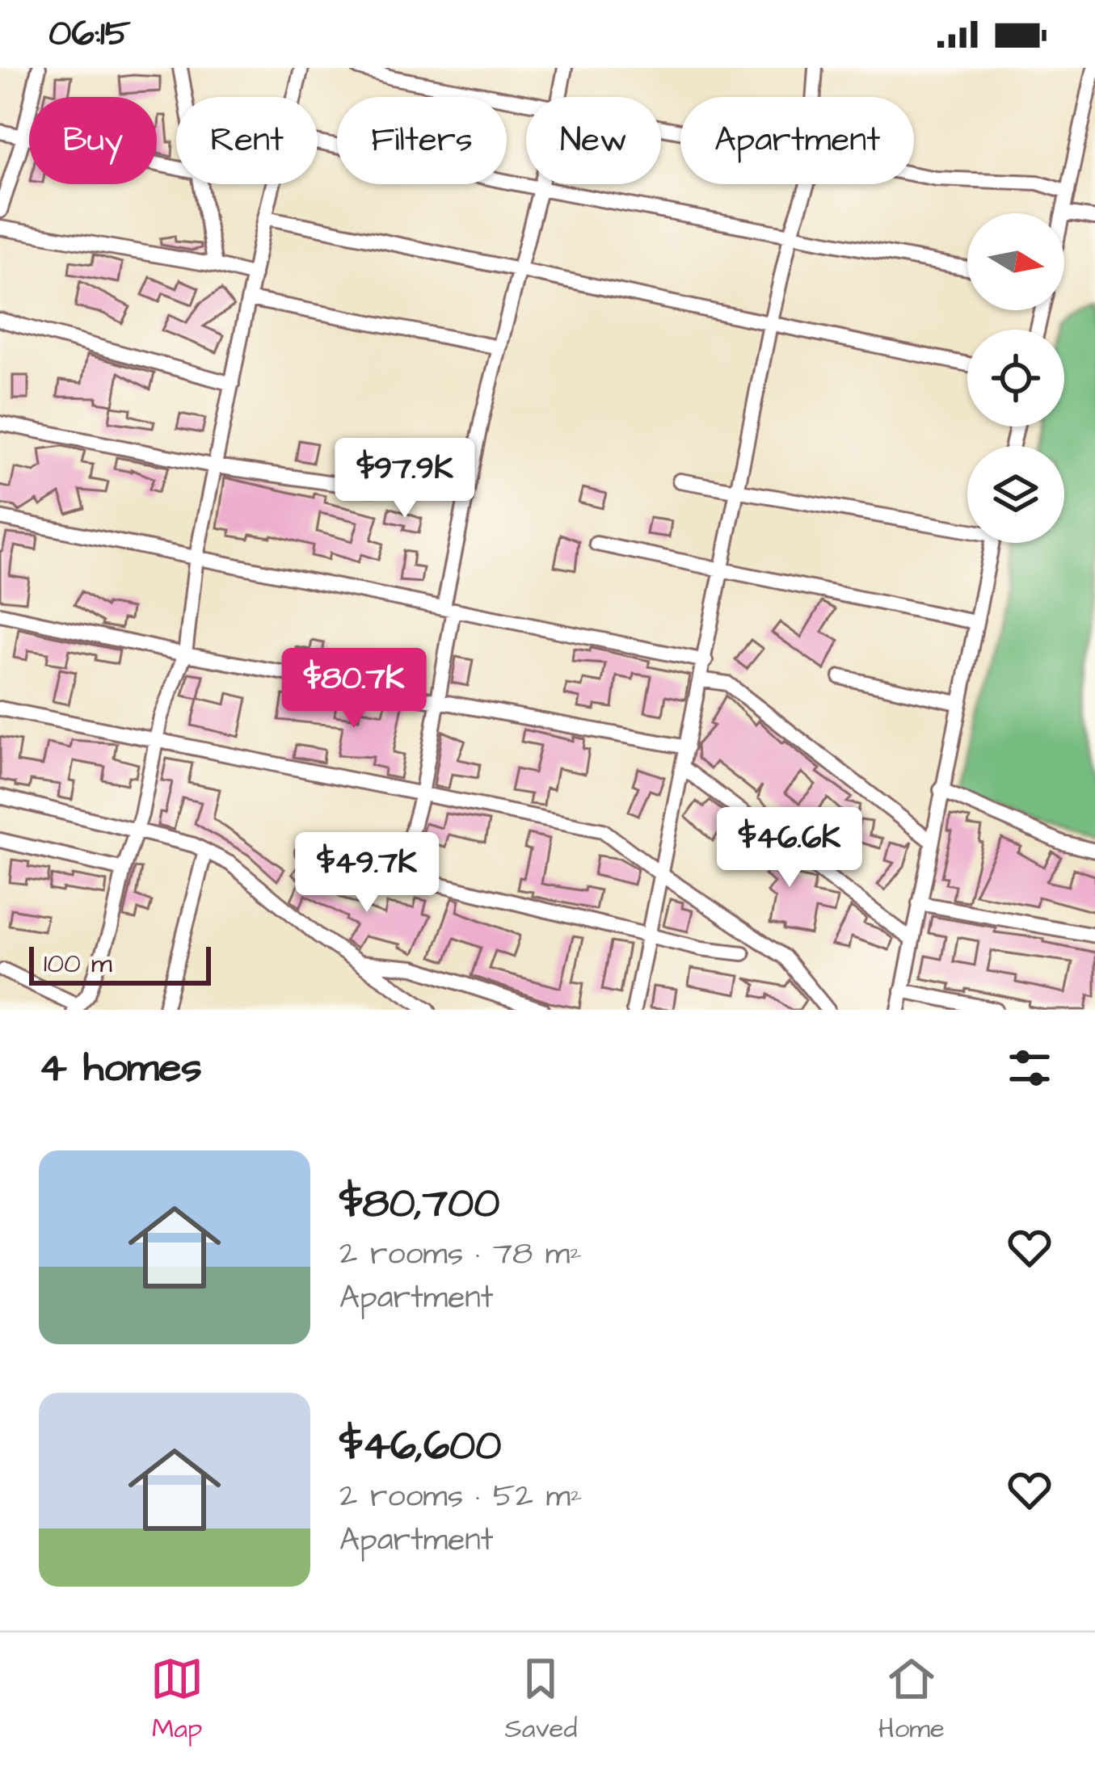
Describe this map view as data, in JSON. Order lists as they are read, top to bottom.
{
  "scale_bar": "100 m",
  "north": "right",
  "page": {
    "status": "06:15",
    "chip": [
      "Buy",
      "Rent",
      "Filters",
      "New",
      "Apartment"
    ],
    "price": [
      "$97.9K",
      "$80.7K",
      "$46.6K",
      "$49.7K"
    ],
    "scale": "100 m",
    "heading": "4 homes",
    "list": [
      {
        "name": "$80,700",
        "note": "2 rooms · 78 m² · Apartment"
      },
      {
        "name": "$46,600",
        "note": "2 rooms · 52 m² · Apartment"
      }
    ],
    "tabs": ["Map", "Saved", "Home"]
  }
}
